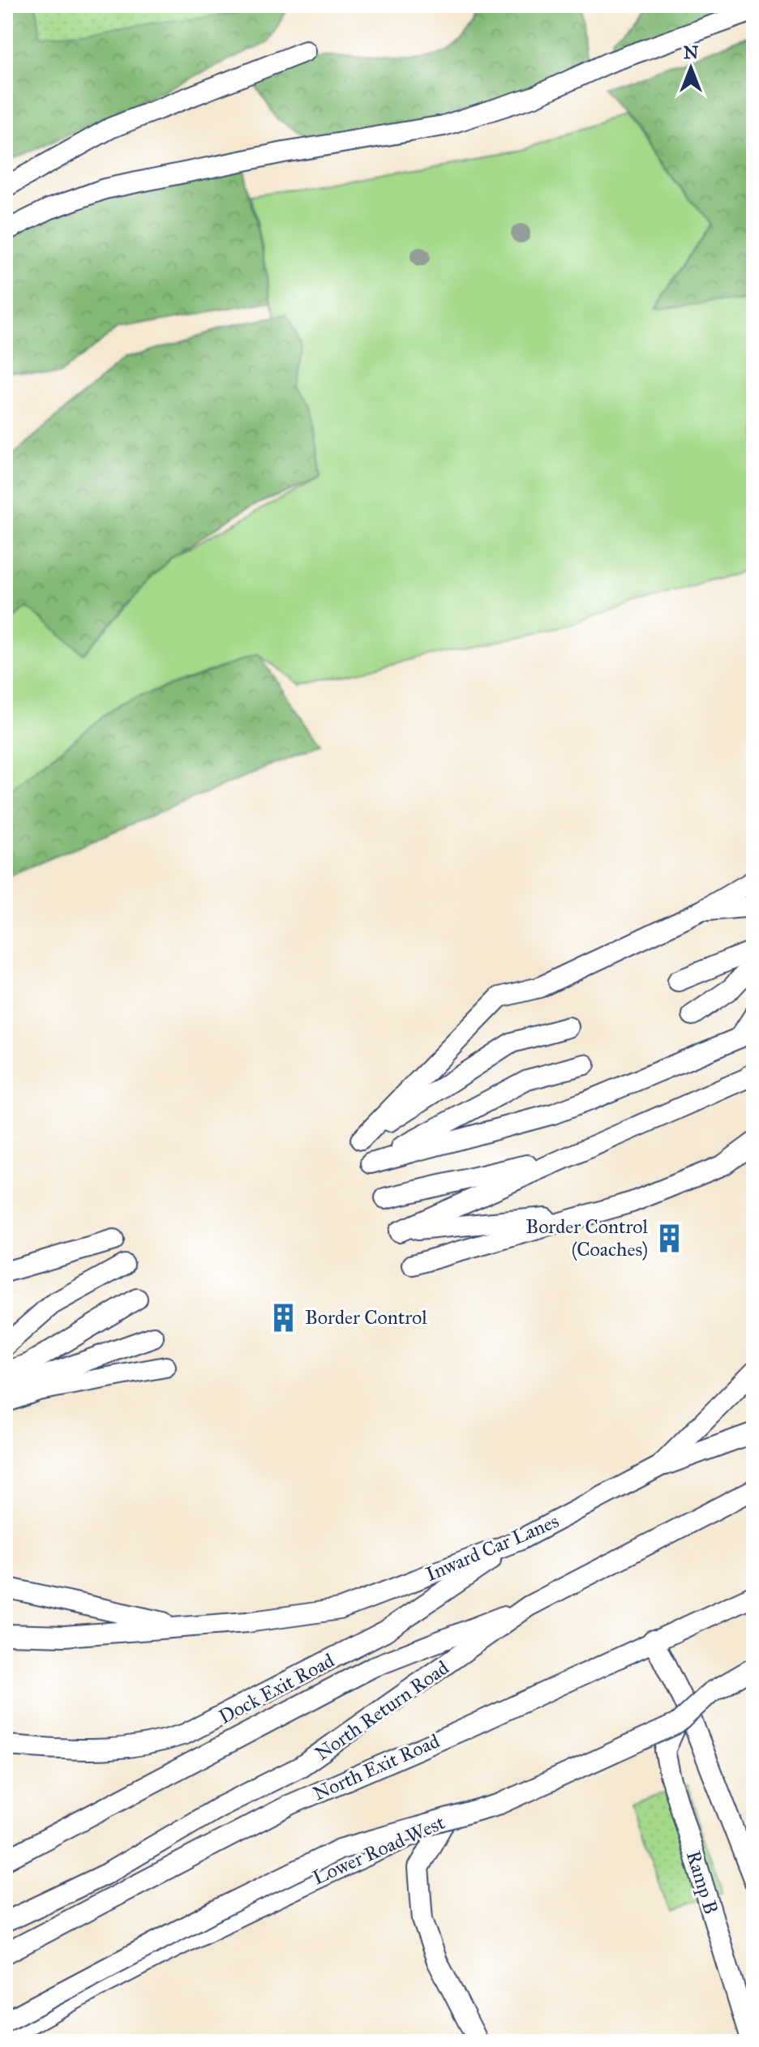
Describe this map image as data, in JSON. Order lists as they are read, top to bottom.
{
  "streets": {
    "lane": [
      "Inward Car Lanes",
      "Dock Exit Road",
      "North Return Road",
      "North Exit Road",
      "Lower Road West",
      "Ramp B"
    ]
  },
  "crossings": [
    ["Inward Car Lanes", "Dock Exit Road"],
    ["Lower Road West", "Ramp B"]
  ],
  "places": {
    "building": ["Border Control (Coaches)", "Border Control"]
  },
  "north": "top"
}
